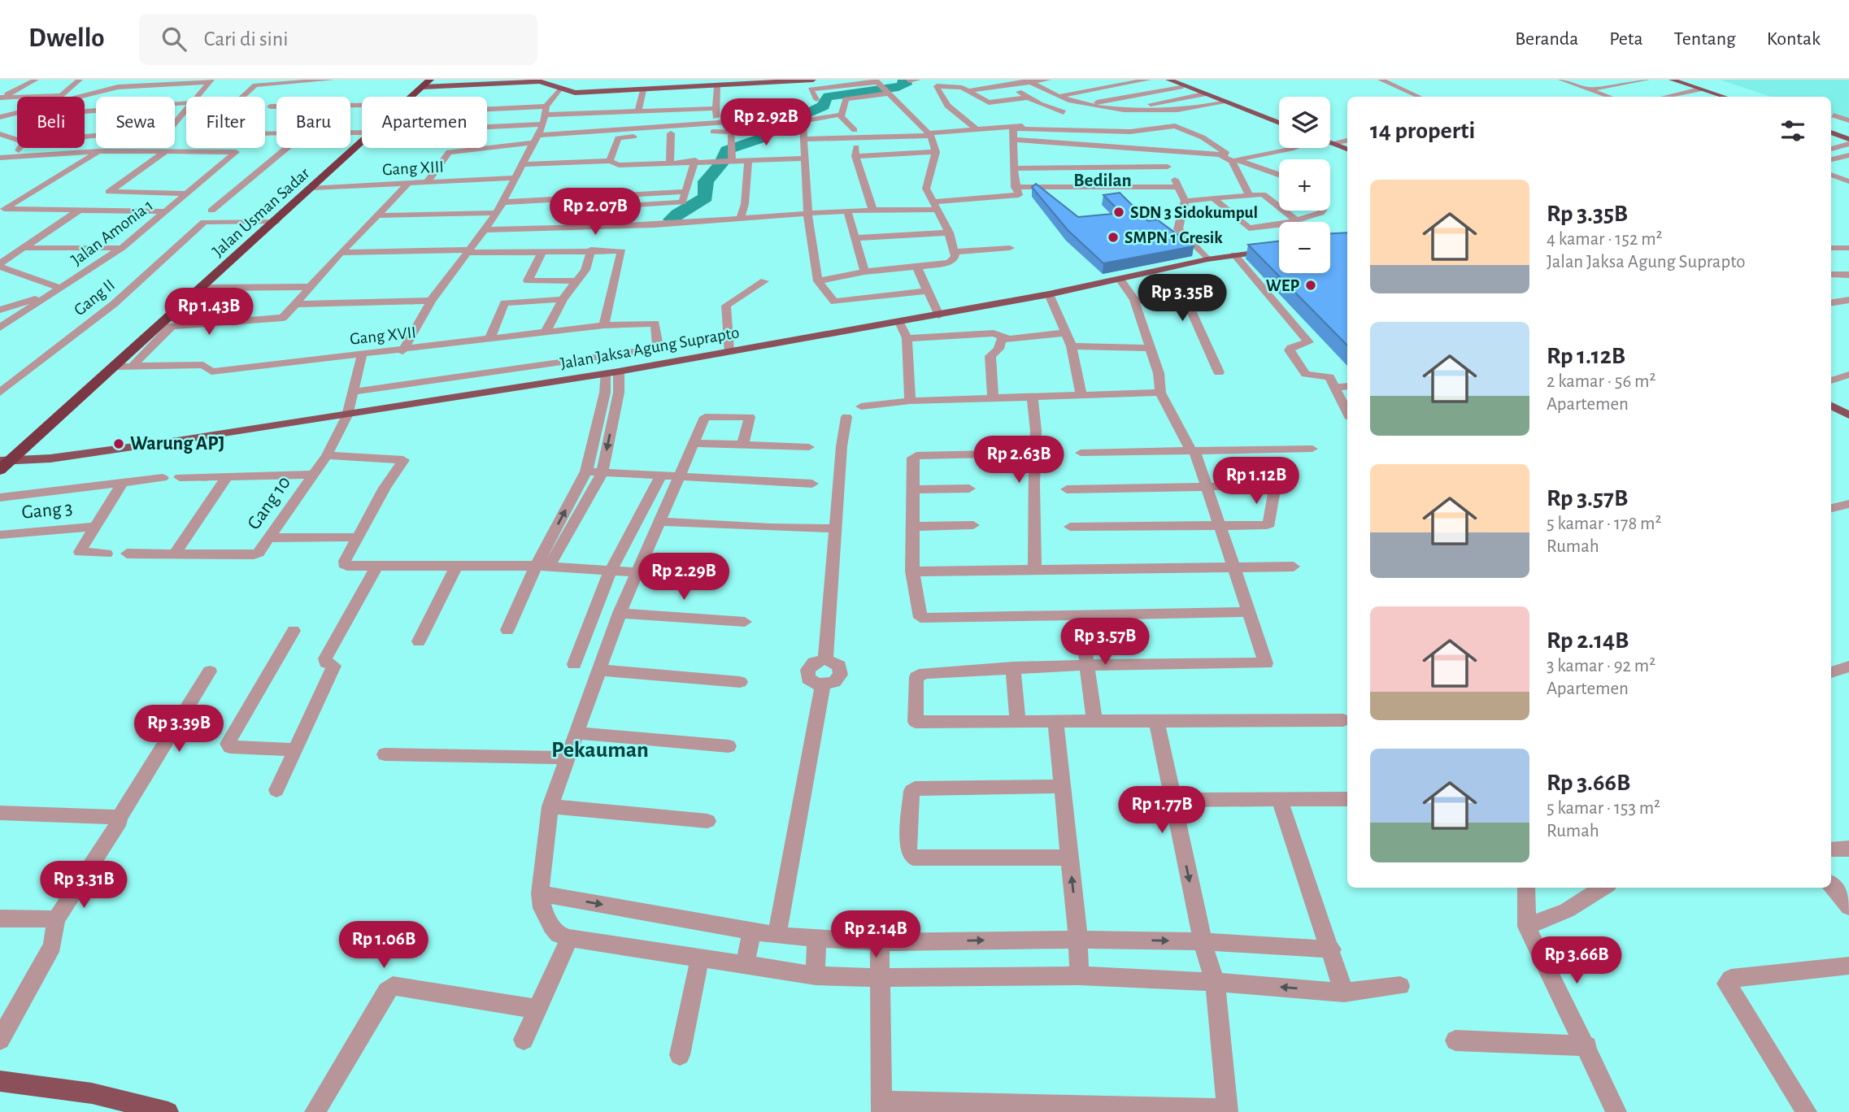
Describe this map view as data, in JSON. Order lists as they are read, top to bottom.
{
  "streets": {
    "highway": ["Jalan Usman Sadar"],
    "main road": ["Jalan Jaksa Agung Suprapto"],
    "street": [
      "Gang XIII",
      "Jalan Amonia 1",
      "Gang II",
      "Gang XVII",
      "Gang 10",
      "Gang 3"
    ]
  },
  "crossings": [
    ["Gang XIII", "Jalan Usman Sadar"],
    ["Jalan Usman Sadar", "Gang II"],
    ["Jalan Usman Sadar", "Gang XVII"],
    ["Jalan Usman Sadar", "Jalan Jaksa Agung Suprapto"],
    ["Gang XVII", "Gang 10"],
    ["Jalan Jaksa Agung Suprapto", "Gang 10"]
  ],
  "districts": ["Bedilan", "Pekauman"],
  "places": [
    "SDN 3 Sidokumpul",
    "SMPN 1 Gresik",
    "WEP",
    "Warung APJ"
  ],
  "page": {
    "header": "Dwello",
    "search": "Cari di sini",
    "nav": [
      "Beranda",
      "Peta",
      "Tentang",
      "Kontak"
    ],
    "map_buttons": ["+", "−"],
    "chip": [
      "Beli",
      "Sewa",
      "Filter",
      "Baru",
      "Apartemen"
    ],
    "heading": "14 properti",
    "price": [
      "Rp 2.92B",
      "Rp 2.07B",
      "Rp 3.35B",
      "Rp 1.43B",
      "Rp 2.63B",
      "Rp 1.12B",
      "Rp 2.29B",
      "Rp 3.57B",
      "Rp 3.39B",
      "Rp 1.77B",
      "Rp 3.31B",
      "Rp 2.14B",
      "Rp 1.06B",
      "Rp 3.66B"
    ],
    "list": [
      {
        "name": "Rp 3.35B",
        "note": "4 kamar · 152 m² · Jalan Jaksa Agung Suprapto"
      },
      {
        "name": "Rp 1.12B",
        "note": "2 kamar · 56 m² · Apartemen"
      },
      {
        "name": "Rp 3.57B",
        "note": "5 kamar · 178 m² · Rumah"
      },
      {
        "name": "Rp 2.14B",
        "note": "3 kamar · 92 m² · Apartemen"
      },
      {
        "name": "Rp 3.66B",
        "note": "5 kamar · 153 m² · Rumah"
      }
    ]
  }
}
